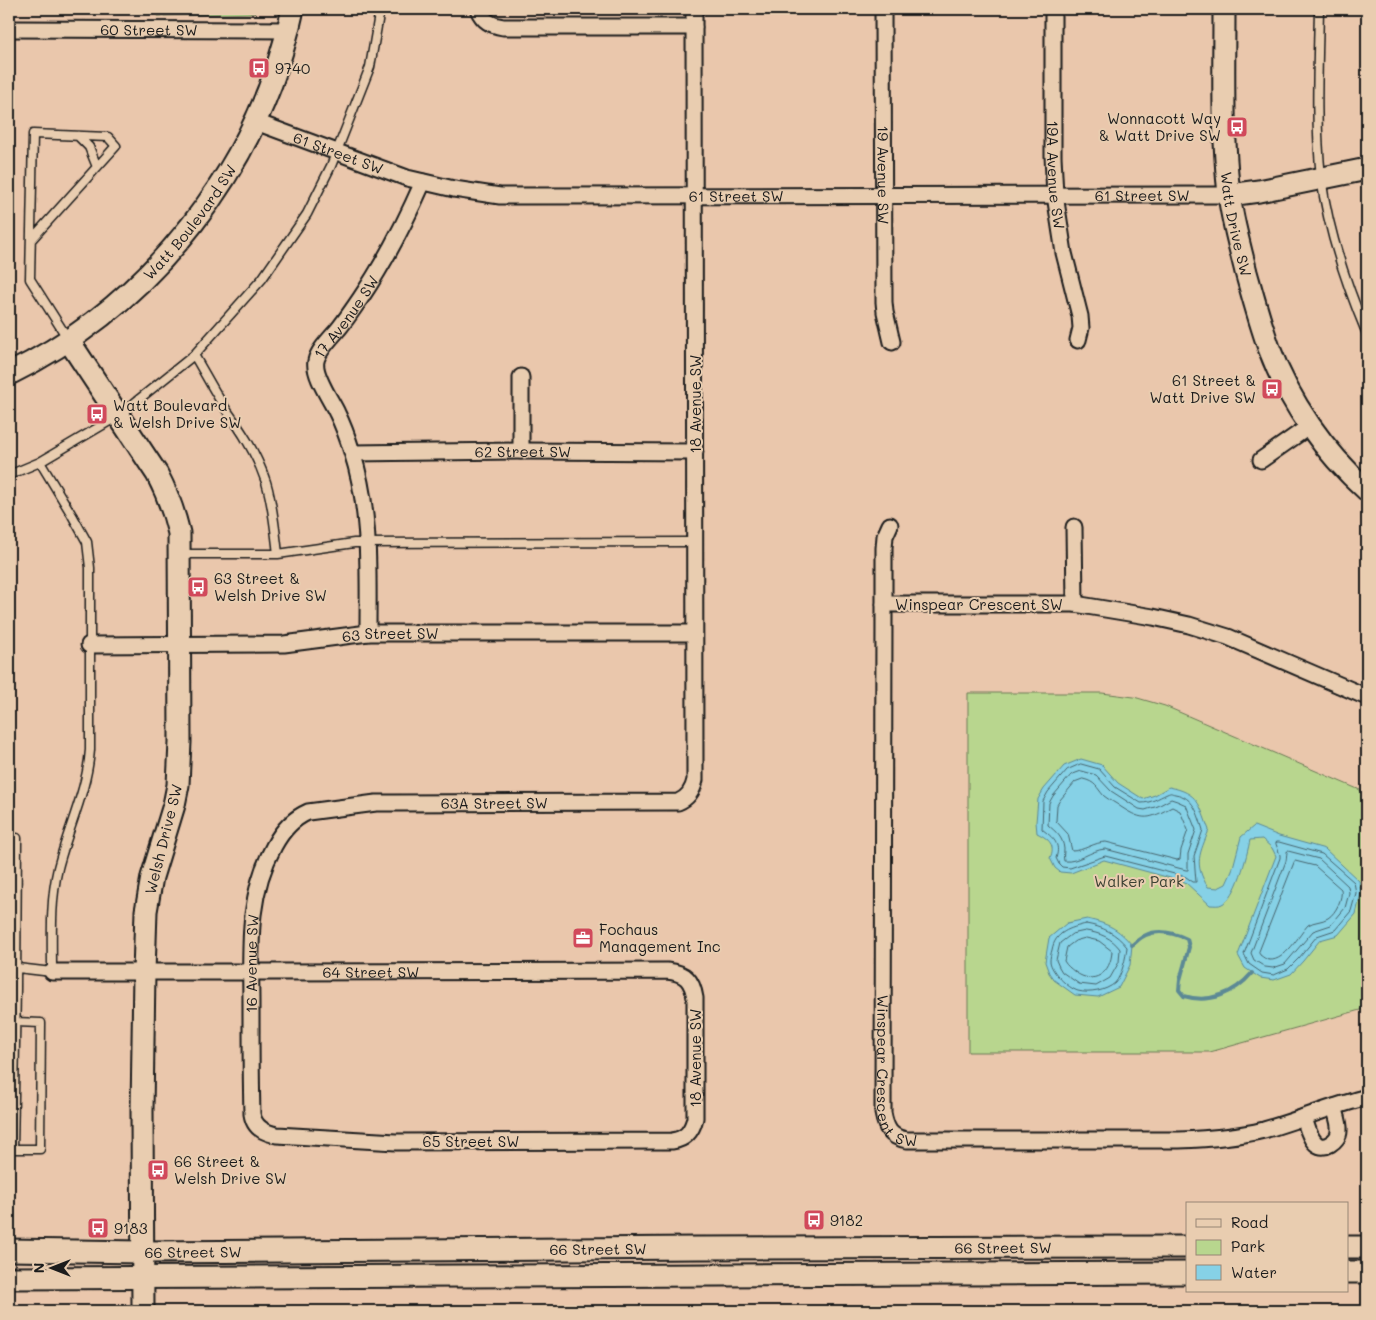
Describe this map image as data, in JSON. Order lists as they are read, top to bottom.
{
  "streets": {
    "main road": [
      "Watt Boulevard SW",
      "Watt Drive SW",
      "Welsh Drive SW",
      "66 Street SW"
    ],
    "street": [
      "60 Street SW",
      "61 Street SW",
      "19A Avenue SW",
      "19 Avenue SW",
      "17 Avenue SW",
      "18 Avenue SW",
      "62 Street SW",
      "Winspear Crescent SW",
      "63 Street SW",
      "63A Street SW",
      "16 Avenue SW",
      "64 Street SW",
      "65 Street SW"
    ]
  },
  "crossings": [
    ["60 Street SW", "Watt Boulevard SW"],
    ["61 Street SW", "19A Avenue SW"],
    ["61 Street SW", "19 Avenue SW"],
    ["61 Street SW", "Watt Boulevard SW"],
    ["61 Street SW", "Watt Drive SW"],
    ["61 Street SW", "17 Avenue SW"],
    ["61 Street SW", "18 Avenue SW"],
    ["Watt Boulevard SW", "Welsh Drive SW"],
    ["17 Avenue SW", "62 Street SW"],
    ["17 Avenue SW", "63 Street SW"],
    ["18 Avenue SW", "62 Street SW"],
    ["18 Avenue SW", "63 Street SW"],
    ["18 Avenue SW", "63A Street SW"],
    ["18 Avenue SW", "64 Street SW"],
    ["18 Avenue SW", "65 Street SW"],
    ["63 Street SW", "Welsh Drive SW"],
    ["63A Street SW", "16 Avenue SW"],
    ["Welsh Drive SW", "64 Street SW"],
    ["Welsh Drive SW", "66 Street SW"],
    ["16 Avenue SW", "64 Street SW"],
    ["16 Avenue SW", "65 Street SW"]
  ],
  "parks": ["Walker Park"],
  "places": {
    "bus stop": [
      "9740",
      "Wonnacott Way & Watt Drive SW",
      "61 Street & Watt Drive SW",
      "Watt Boulevard & Welsh Drive SW",
      "63 Street & Welsh Drive SW",
      "66 Street & Welsh Drive SW",
      "9182",
      "9183"
    ],
    "office": ["Fochaus Management Inc"]
  },
  "legend": ["Road", "Park", "Water"],
  "north": "left"
}
